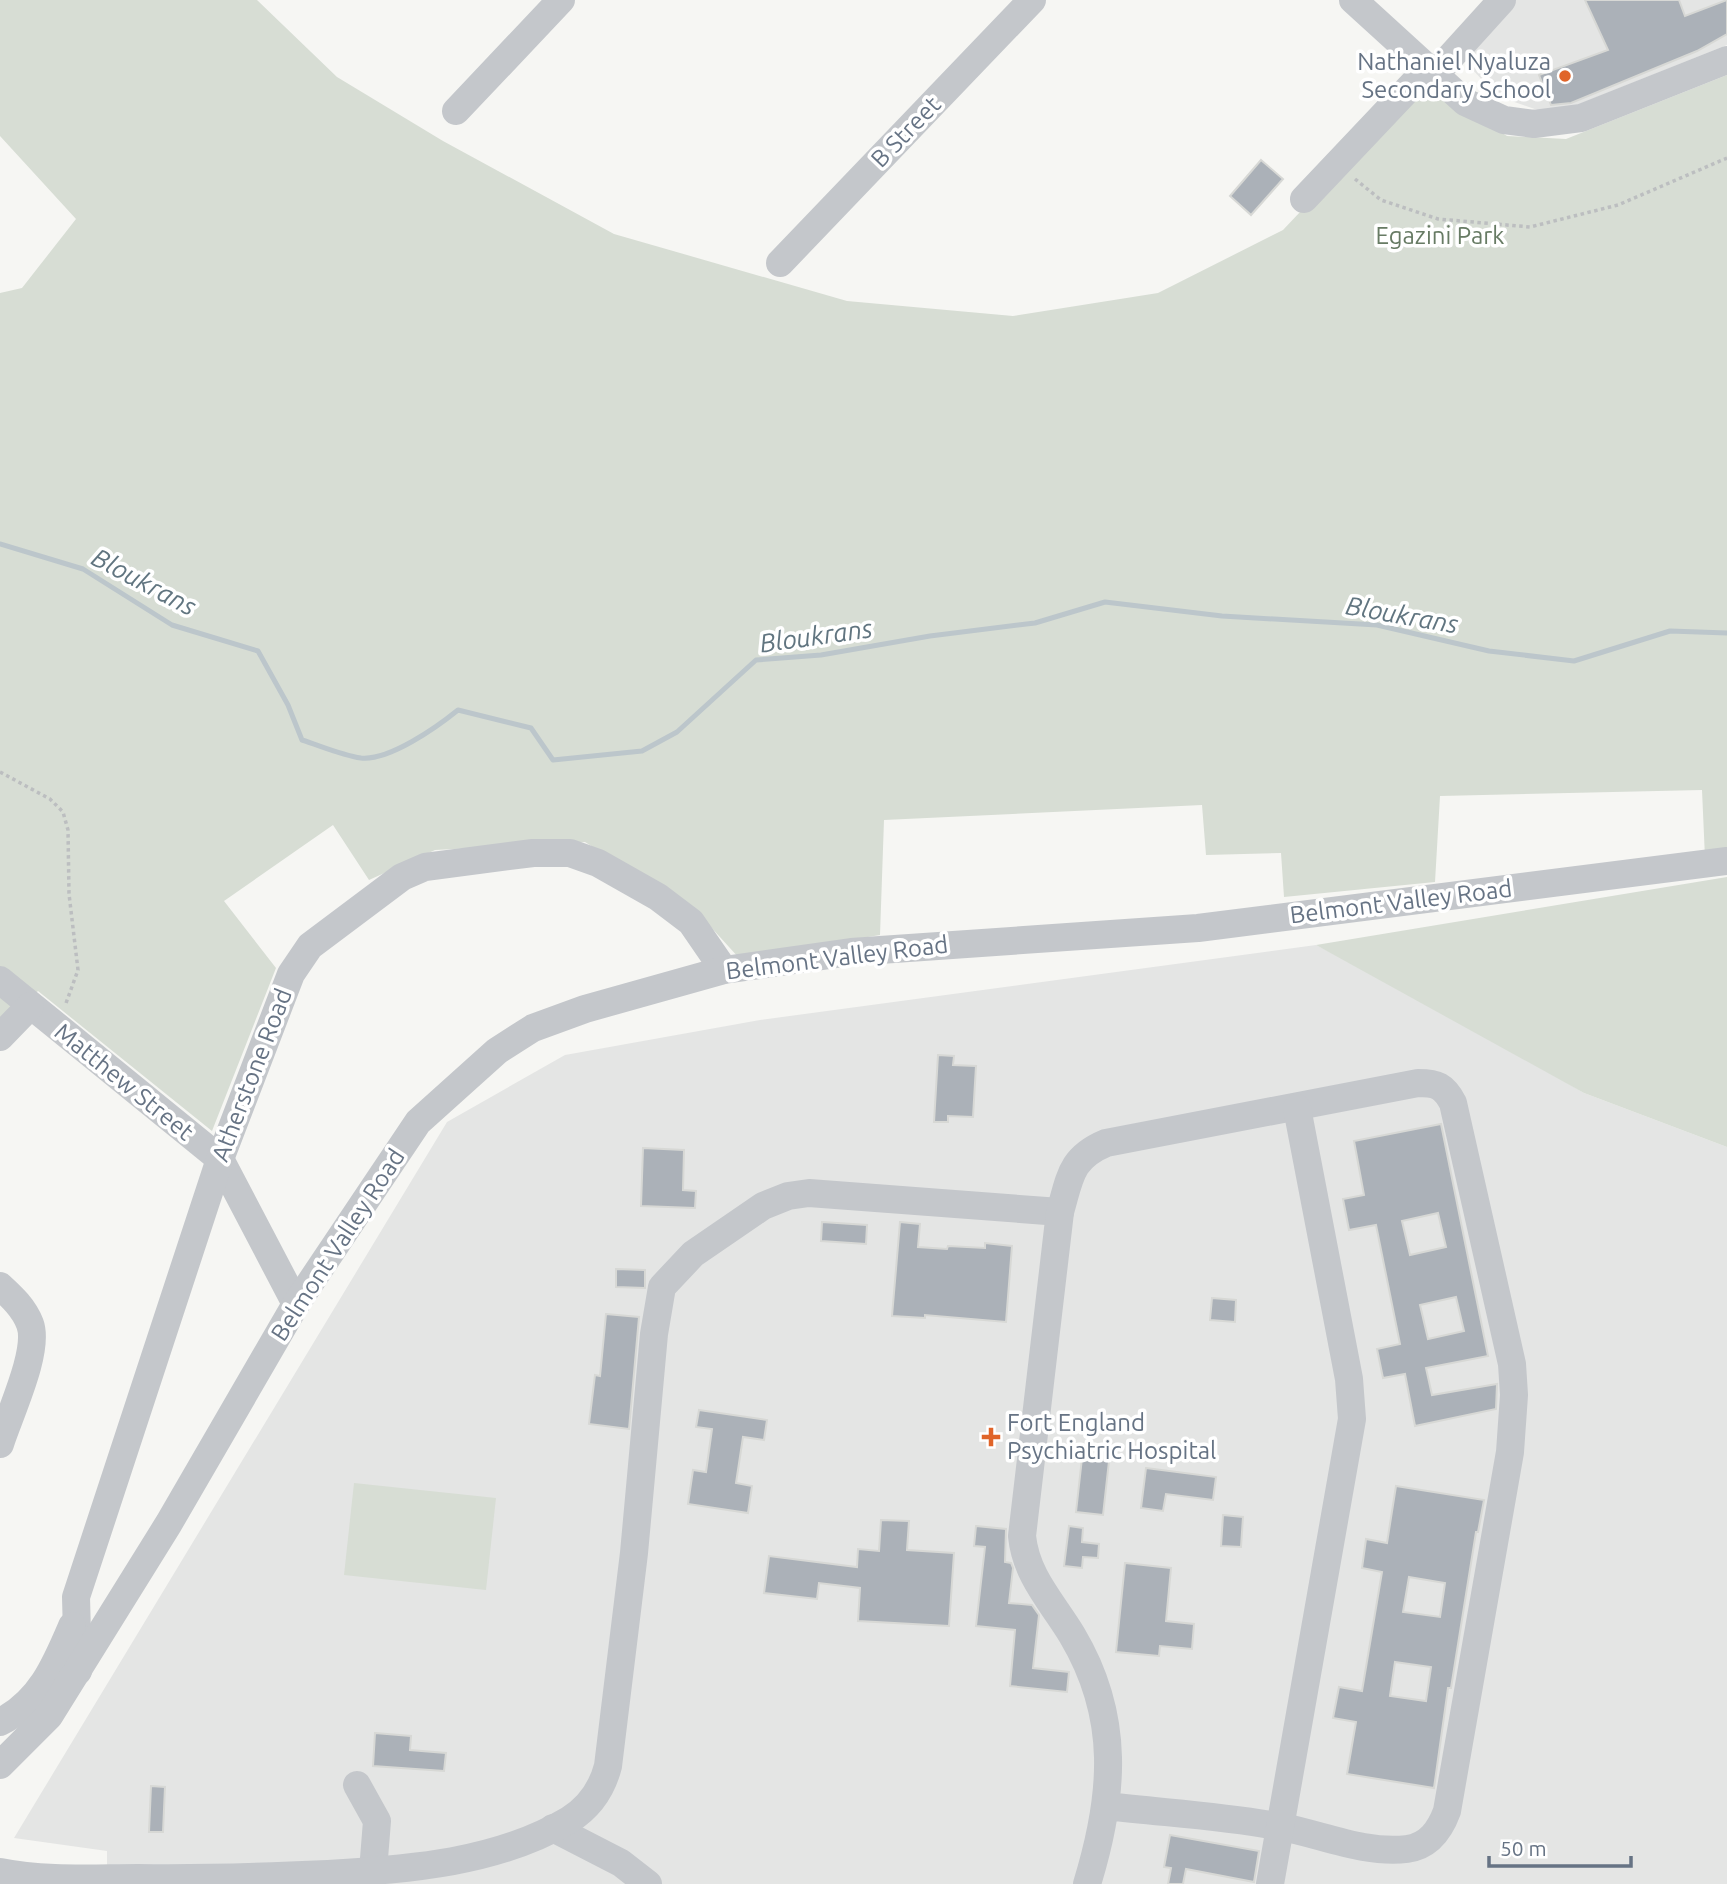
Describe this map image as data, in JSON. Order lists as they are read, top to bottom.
{
  "streets": {
    "street": [
      "B Street",
      "Belmont Valley Road",
      "Atherstone Road",
      "Matthew Street"
    ]
  },
  "crossings": [
    ["Belmont Valley Road", "Atherstone Road"],
    ["Belmont Valley Road", "Matthew Street"],
    ["Atherstone Road", "Matthew Street"]
  ],
  "water": ["Bloukrans"],
  "parks": ["Egazini Park"],
  "places": {
    "other": ["Nathaniel Nyaluza Secondary School"],
    "health": ["Fort England Psychiatric Hospital"]
  },
  "scale_bar": "50 m"
}
